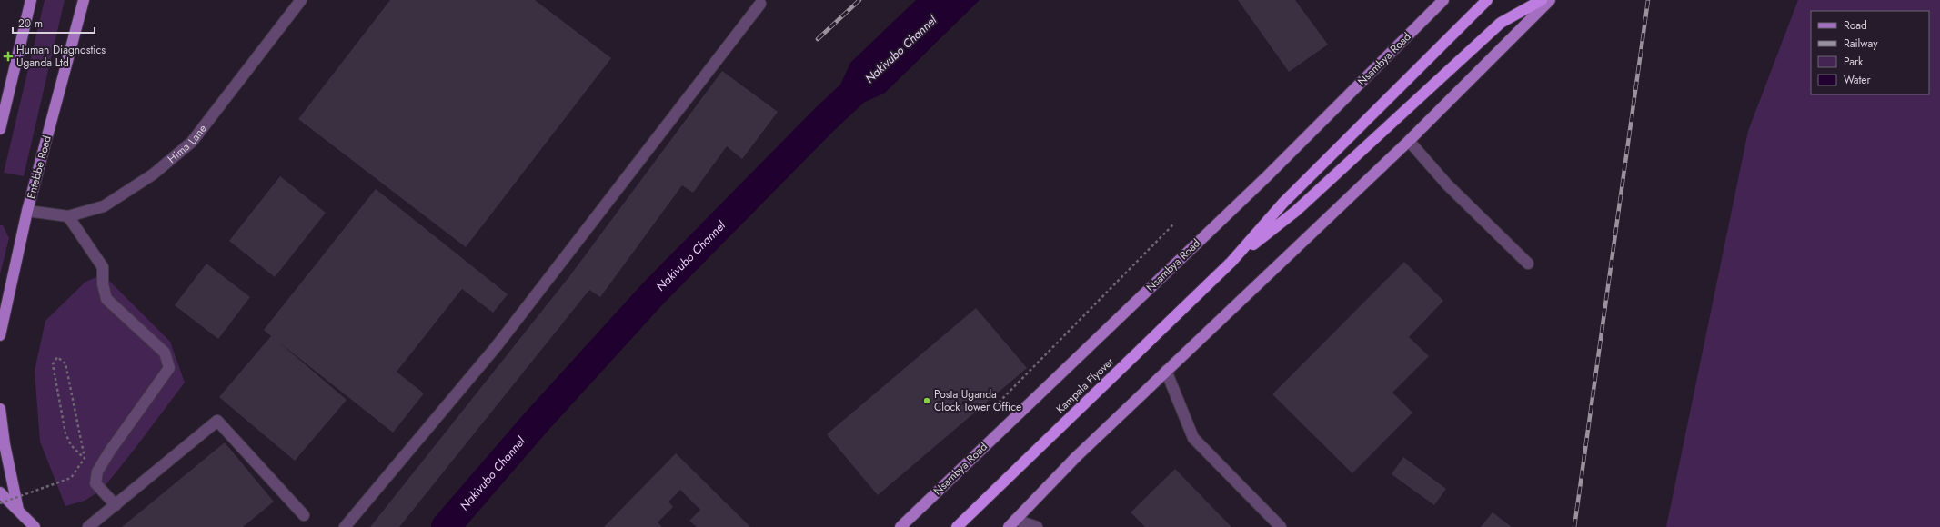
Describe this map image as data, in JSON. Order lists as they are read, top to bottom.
{
  "streets": {
    "highway": ["Kampala Flyover"],
    "main road": ["Nsambya Road", "Entebbe Road"],
    "lane": ["Hima Lane"]
  },
  "crossings": [
    ["Hima Lane", "Entebbe Road"]
  ],
  "water": ["Nakivubo Channel"],
  "places": {
    "health": ["Human Diagnostics Uganda Ltd"],
    "other": ["Posta Uganda Clock Tower Office"]
  },
  "legend": [
    "Road",
    "Railway",
    "Park",
    "Water"
  ],
  "scale_bar": "20 m"
}
